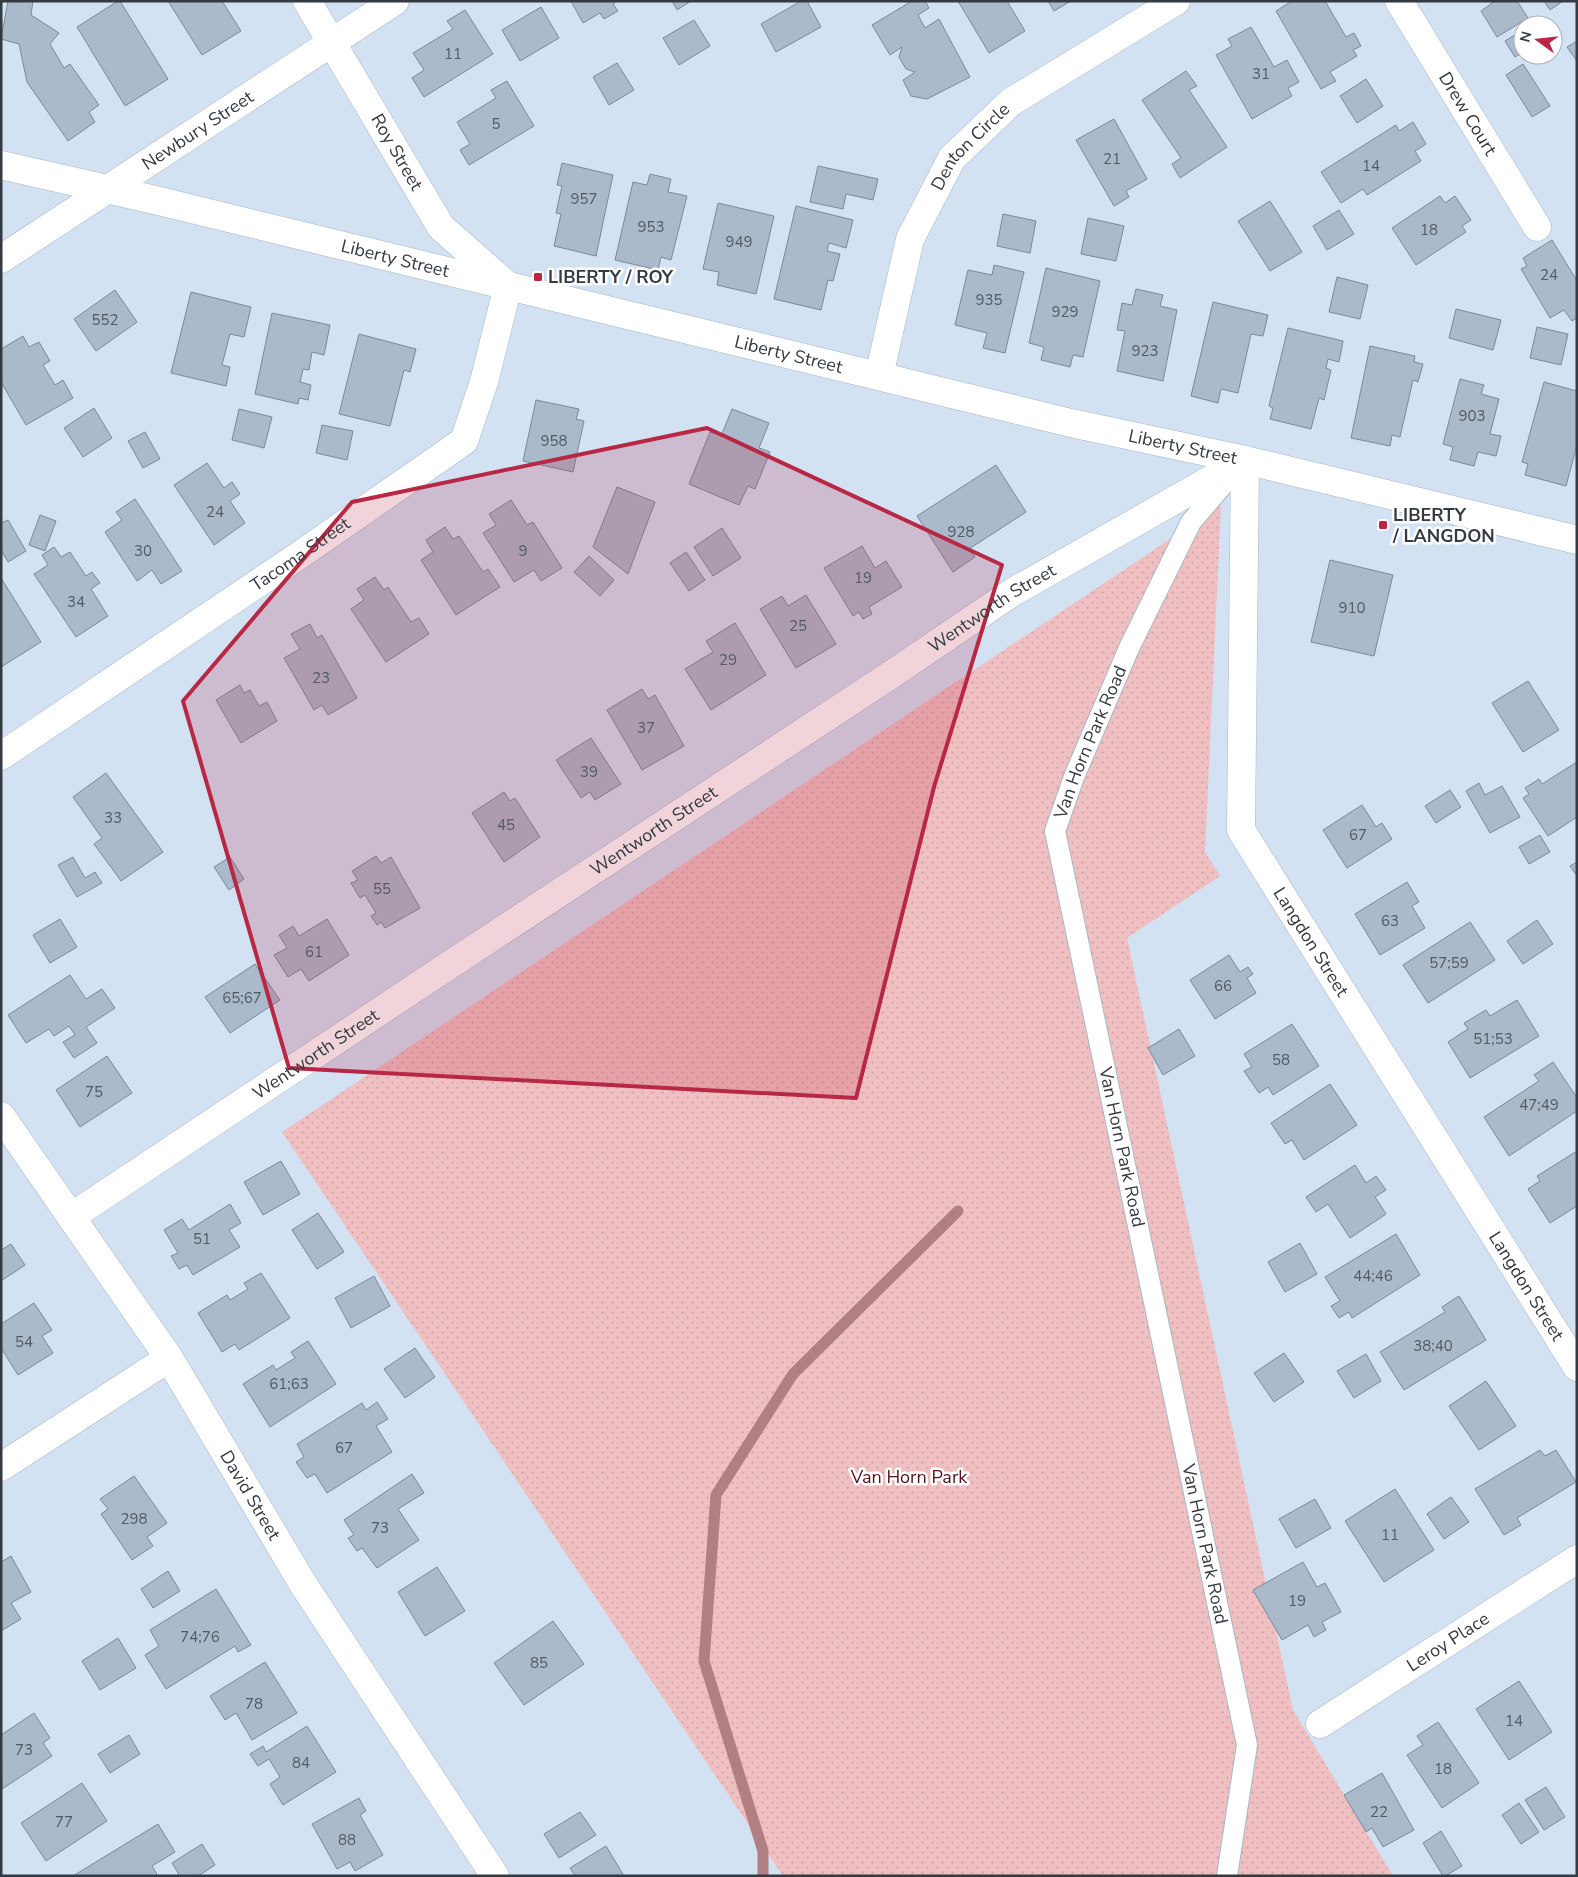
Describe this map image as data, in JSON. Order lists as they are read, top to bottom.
{
  "streets": {
    "street": [
      "Drew Court",
      "Newbury Street",
      "Denton Circle",
      "Roy Street",
      "Liberty Street",
      "Tacoma Street",
      "Wentworth Street",
      "Langdon Street",
      "David Street",
      "Leroy Place"
    ],
    "lane": ["Van Horn Park Road"]
  },
  "crossings": [
    ["Newbury Street", "Roy Street"],
    ["Newbury Street", "Liberty Street"],
    ["Denton Circle", "Liberty Street"],
    ["Roy Street", "Liberty Street"],
    ["Roy Street", "Tacoma Street"],
    ["Liberty Street", "Tacoma Street"],
    ["Liberty Street", "Wentworth Street"],
    ["Liberty Street", "Van Horn Park Road"],
    ["Liberty Street", "Langdon Street"],
    ["Wentworth Street", "Van Horn Park Road"],
    ["Wentworth Street", "Langdon Street"],
    ["Wentworth Street", "David Street"],
    ["Van Horn Park Road", "Langdon Street"]
  ],
  "parks": ["Van Horn Park"],
  "places": {
    "transit": ["LIBERTY / ROY", "LIBERTY / LANGDON"]
  },
  "house_numbers": [
    "11",
    "31",
    "5",
    "21",
    "14",
    "957",
    "953",
    "18",
    "949",
    "24",
    "935",
    "929",
    "552",
    "923",
    "903",
    "958",
    "24",
    "928",
    "30",
    "9",
    "19",
    "34",
    "910",
    "25",
    "29",
    "23",
    "37",
    "39",
    "33",
    "45",
    "67",
    "55",
    "63",
    "61",
    "57;59",
    "66",
    "65;67",
    "51;53",
    "58",
    "75",
    "47;49",
    "51",
    "44;46",
    "54",
    "38;40",
    "61;63",
    "67",
    "298",
    "73",
    "11",
    "19",
    "74;76",
    "85",
    "78",
    "14",
    "73",
    "84",
    "18",
    "22",
    "77",
    "88"
  ],
  "north": "left"
}
